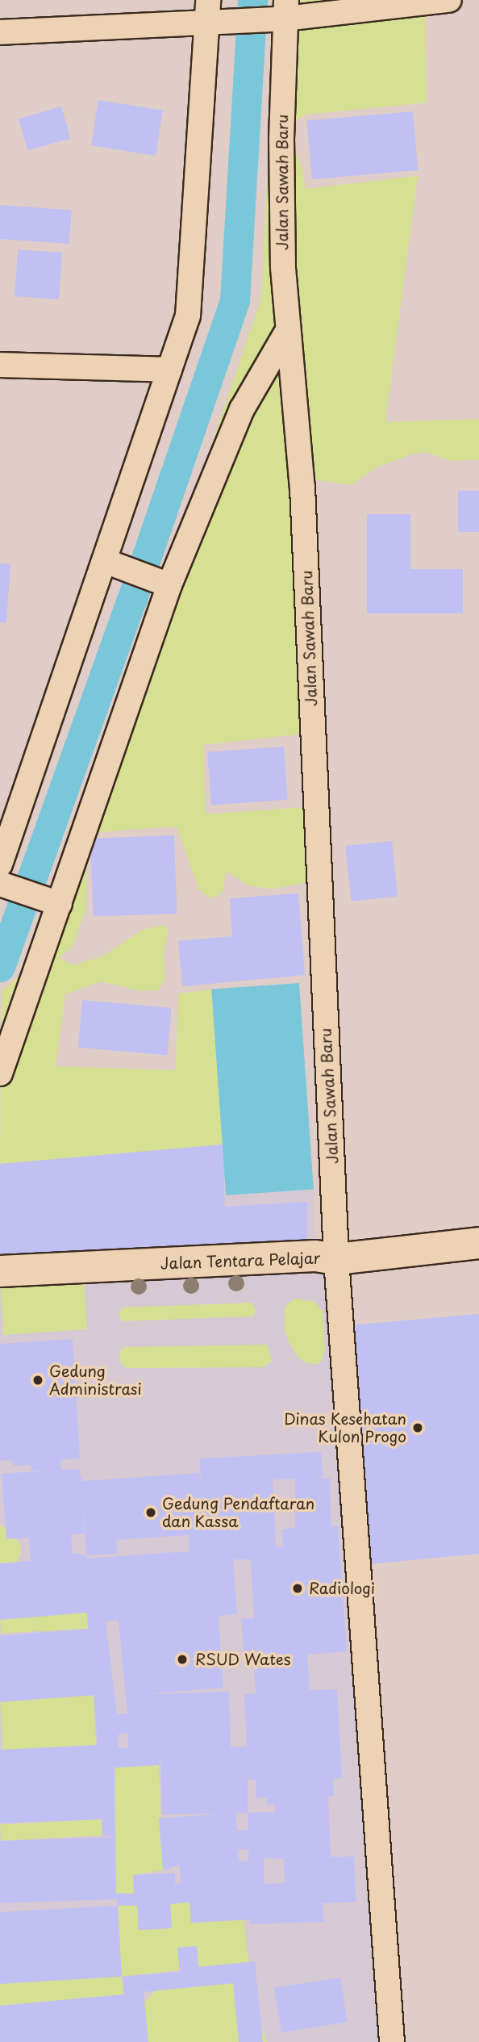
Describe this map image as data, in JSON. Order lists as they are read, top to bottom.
{
  "streets": {
    "main road": ["Jalan Tentara Pelajar"],
    "street": ["Jalan Sawah Baru"]
  },
  "crossings": [
    ["Jalan Sawah Baru", "Jalan Tentara Pelajar"]
  ],
  "places": [
    "Gedung Administrasi",
    "Dinas Kesehatan Kulon Progo",
    "Gedung Pendaftaran dan Kassa",
    "Radiologi",
    "RSUD Wates"
  ]
}
